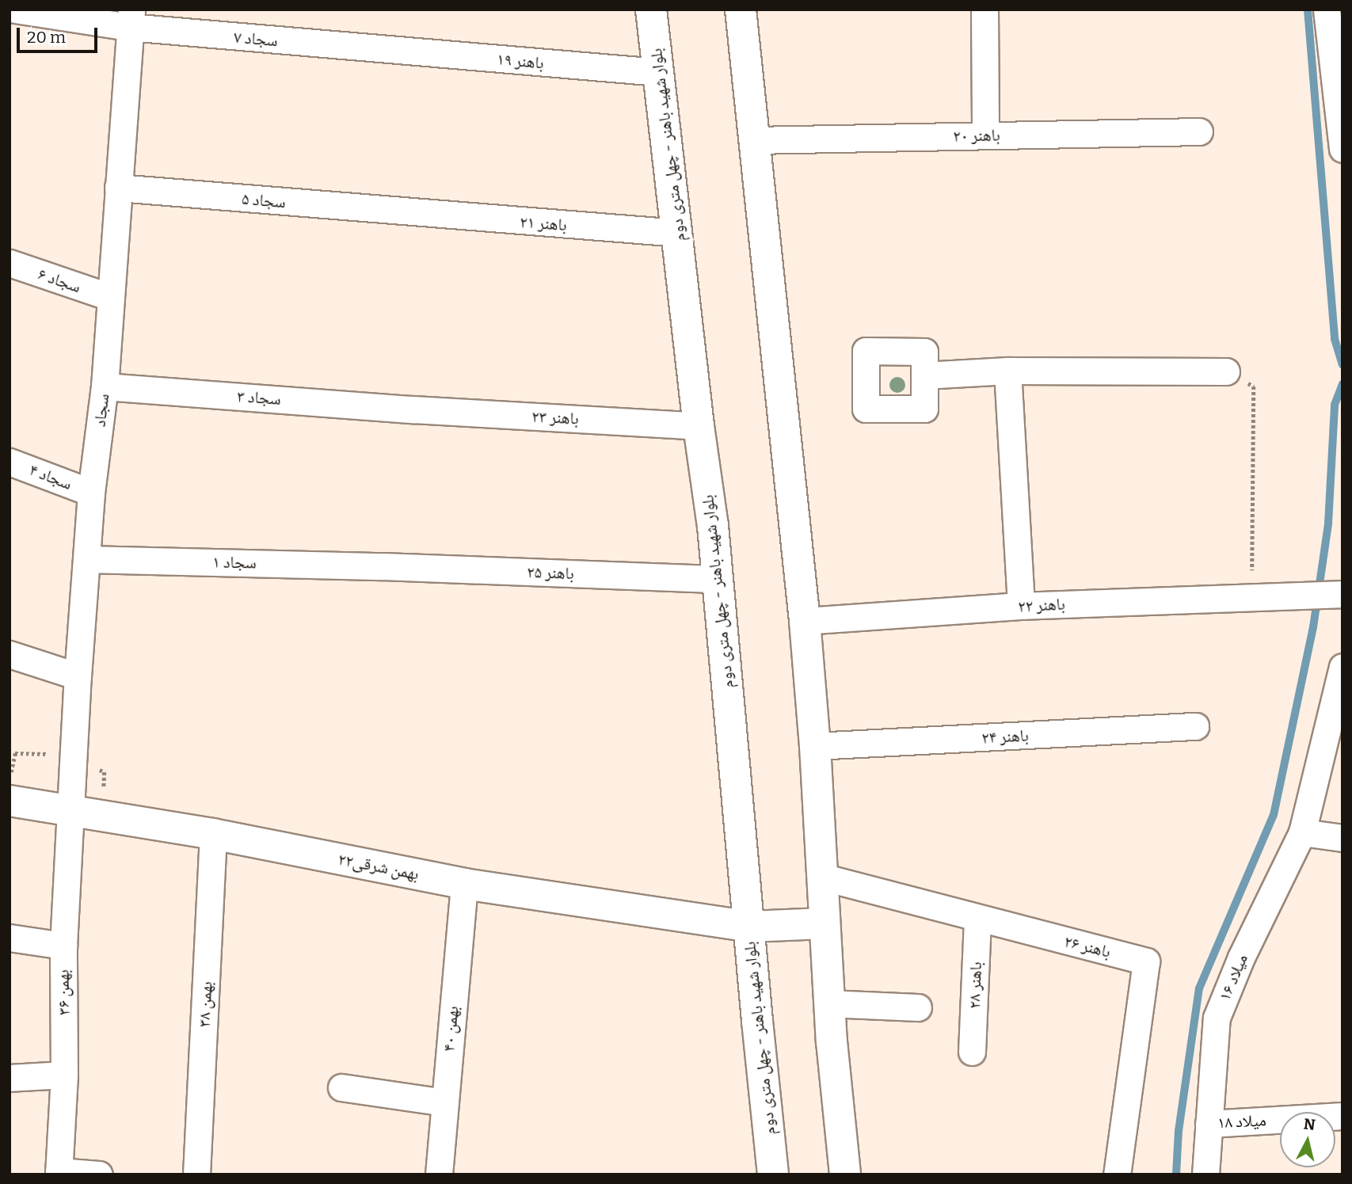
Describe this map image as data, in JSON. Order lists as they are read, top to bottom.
{
  "streets": {
    "street": [
      "سجاد ۷",
      "باهنر ۱۹",
      "باهنر ۲۰",
      "بلوار شهید باهنر - چهل متری دوم",
      "سجاد ۵",
      "باهنر ۲۱",
      "سجاد ۶",
      "سجاد ۳",
      "سجاد",
      "باهنر ۲۳",
      "سجاد ۴",
      "سجاد ۱",
      "باهنر ۲۵",
      "باهنر ۲۲",
      "باهنر ۲۴",
      "۲۲بهمن شرقی",
      "باهنر ۲۶",
      "میلاد ۱۶",
      "باهنر ۲۸",
      "بهمن ۳۶",
      "بهمن ۳۸",
      "بهمن ۴۰",
      "میلاد ۱۸"
    ]
  },
  "crossings": [
    ["سجاد ۷", "باهنر ۱۹"],
    ["سجاد ۷", "سجاد"],
    ["باهنر ۱۹", "بلوار شهید باهنر - چهل متری دوم"],
    ["بلوار شهید باهنر - چهل متری دوم", "باهنر ۲۱"],
    ["بلوار شهید باهنر - چهل متری دوم", "باهنر ۲۳"],
    ["بلوار شهید باهنر - چهل متری دوم", "باهنر ۲۵"],
    ["بلوار شهید باهنر - چهل متری دوم", "۲۲بهمن شرقی"],
    ["سجاد ۵", "باهنر ۲۱"],
    ["سجاد ۵", "سجاد"],
    ["سجاد ۶", "سجاد"],
    ["سجاد ۳", "سجاد"],
    ["سجاد ۳", "باهنر ۲۳"],
    ["سجاد", "سجاد ۴"],
    ["سجاد", "سجاد ۱"],
    ["سجاد", "۲۲بهمن شرقی"],
    ["سجاد", "بهمن ۳۶"],
    ["سجاد ۱", "باهنر ۲۵"],
    ["۲۲بهمن شرقی", "بهمن ۳۶"],
    ["۲۲بهمن شرقی", "بهمن ۳۸"],
    ["۲۲بهمن شرقی", "بهمن ۴۰"],
    ["باهنر ۲۶", "باهنر ۲۸"],
    ["میلاد ۱۶", "میلاد ۱۸"]
  ],
  "scale_bar": "20 m",
  "north": "top"
}
